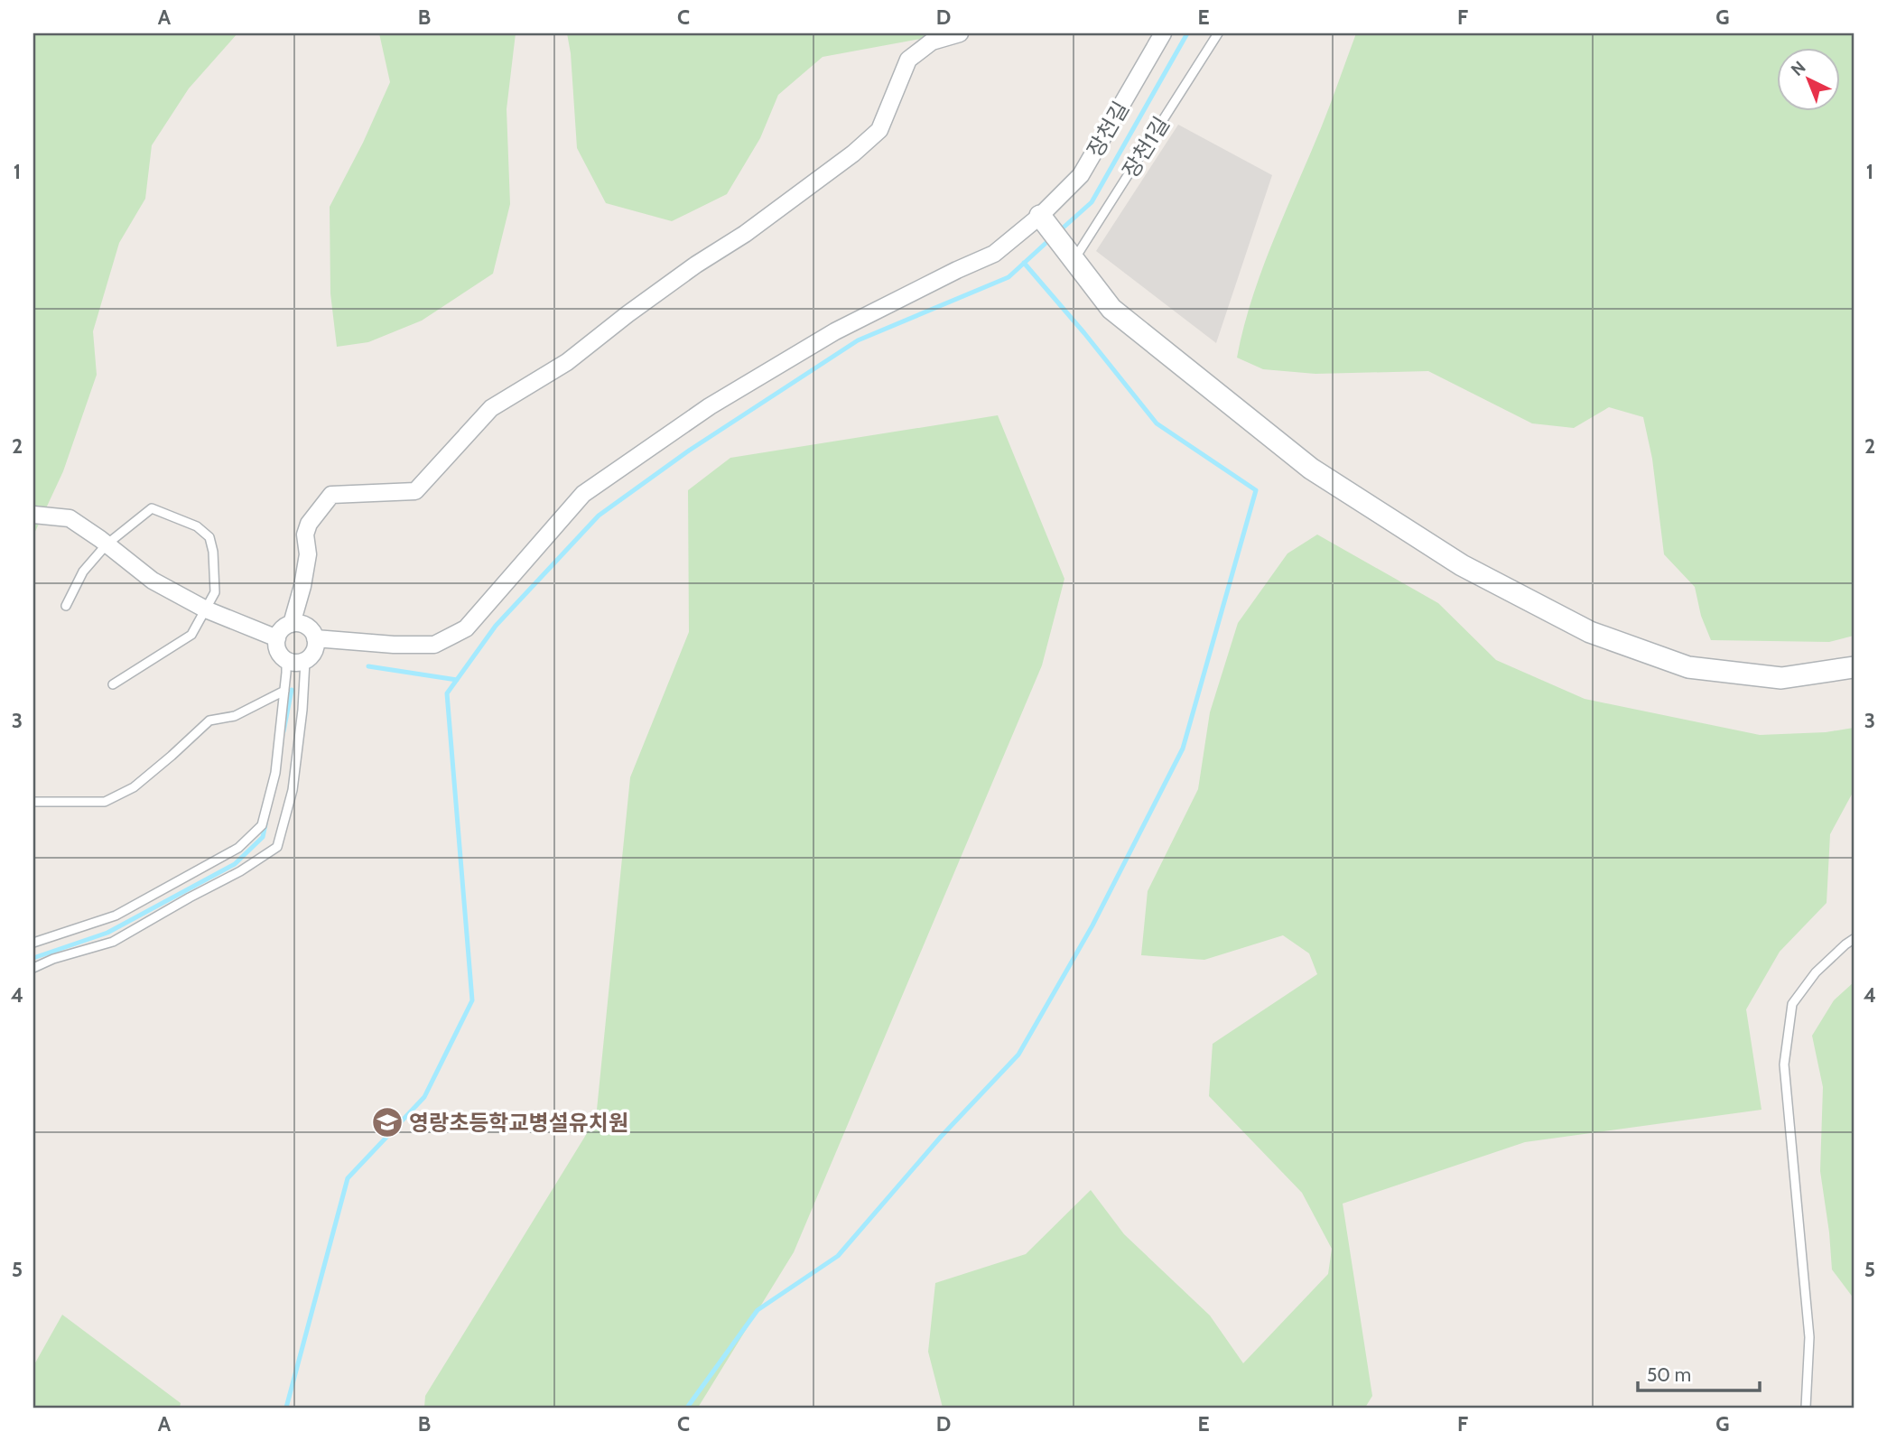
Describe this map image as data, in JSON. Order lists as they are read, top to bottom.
{
  "streets": {
    "street": ["장천길"],
    "lane": ["장천1길"]
  },
  "places": {
    "school or university": ["영랑초등학교병설유치원"]
  },
  "scale_bar": "50 m",
  "north": "top left",
  "grid": {
    "columns": [
      "A",
      "B",
      "C",
      "D",
      "E",
      "F",
      "G"
    ],
    "rows": [
      "1",
      "2",
      "3",
      "4",
      "5"
    ]
  }
}
